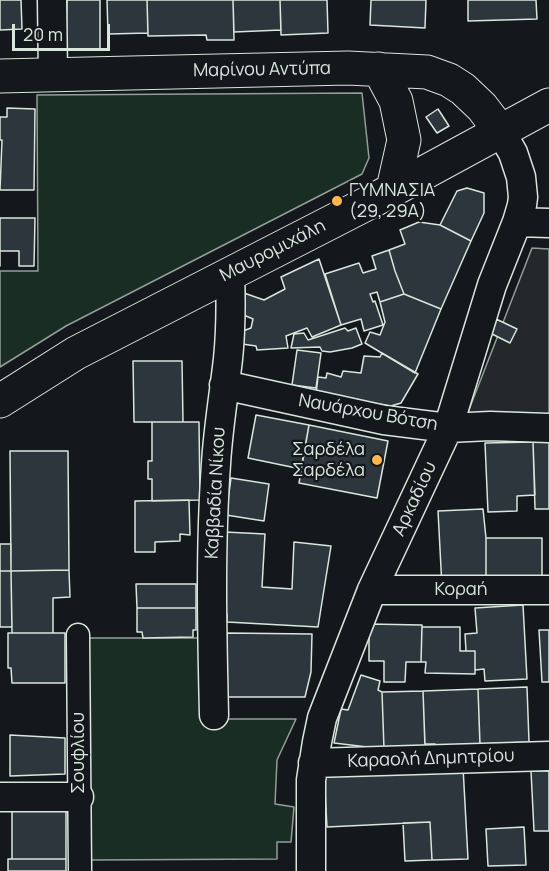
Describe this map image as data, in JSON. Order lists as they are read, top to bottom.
{
  "streets": {
    "street": [
      "Μαρίνου Αντύπα",
      "Μαυρομιχάλη",
      "Ναυάρχου Βότση",
      "Καββαδία Νίκου",
      "Αρκαδίου",
      "Κοραή",
      "Σουφλίου",
      "Καραολή Δημητρίου"
    ]
  },
  "crossings": [
    ["Μαρίνου Αντύπα", "Μαυρομιχάλη"],
    ["Μαρίνου Αντύπα", "Αρκαδίου"],
    ["Μαυρομιχάλη", "Καββαδία Νίκου"],
    ["Μαυρομιχάλη", "Αρκαδίου"],
    ["Ναυάρχου Βότση", "Καββαδία Νίκου"],
    ["Ναυάρχου Βότση", "Αρκαδίου"],
    ["Αρκαδίου", "Κοραή"],
    ["Αρκαδίου", "Καραολή Δημητρίου"]
  ],
  "places": ["ΓΥΜΝΑΣΙΑ (29, 29Α)", "Σαρδέλα Σαρδέλα"],
  "scale_bar": "20 m"
}
